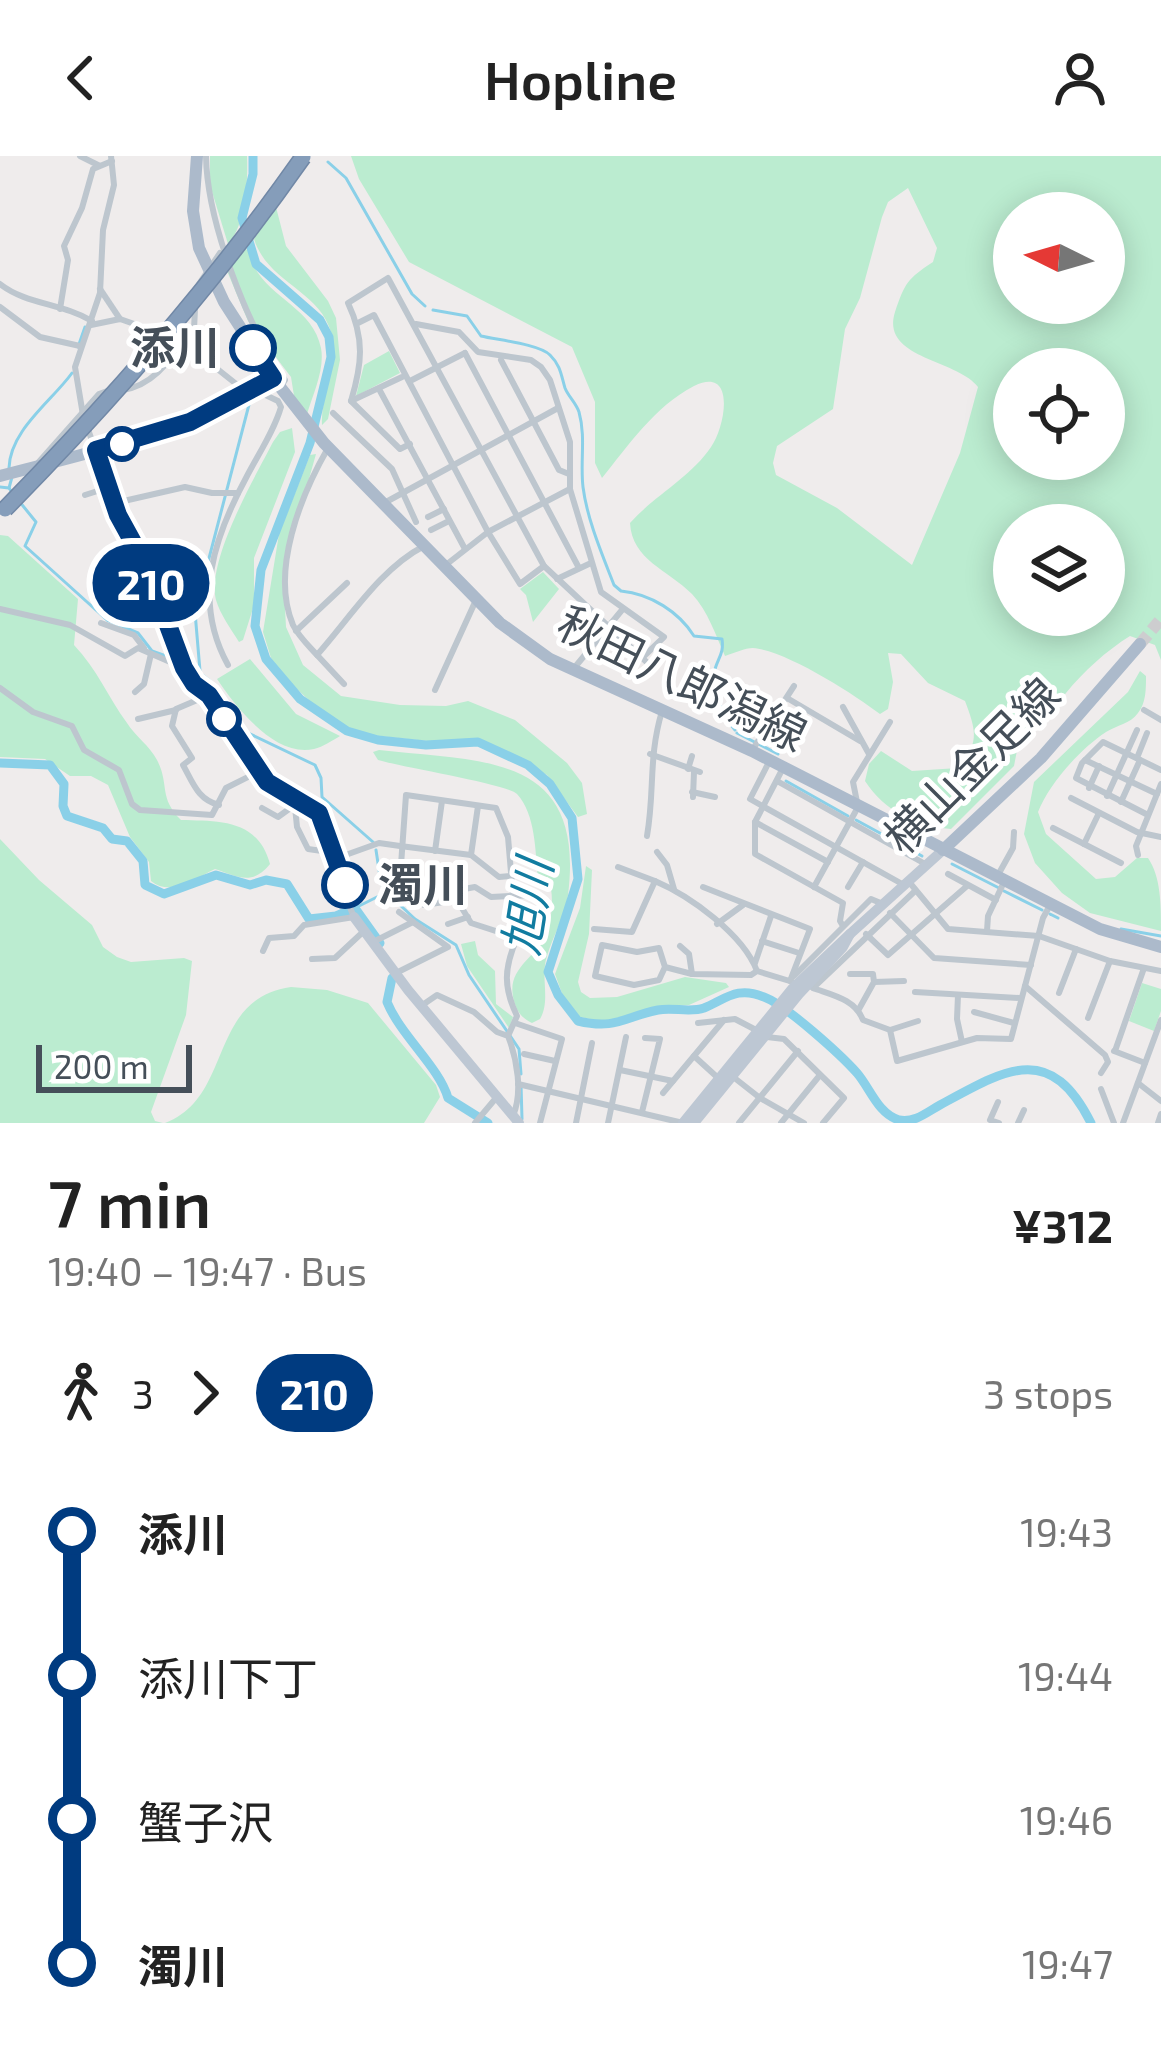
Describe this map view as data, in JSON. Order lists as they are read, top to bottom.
{
  "streets": {
    "main road": ["秋田八郎潟線", "横山金足線"]
  },
  "crossings": [
    ["秋田八郎潟線", "横山金足線"]
  ],
  "water": ["旭川"],
  "places": ["添川", "濁川"],
  "lines": ["bus line 210"],
  "scale_bar": "200 m",
  "north": "left",
  "page": {
    "header": "Hopline",
    "on_map": "210",
    "scale": "200 m",
    "heading": ["7 min", "19:40 – 19:47 · Bus", "¥312"],
    "legs": ["3", "210", "3 stops"],
    "list": [
      {
        "name": "添川",
        "value": "19:43"
      },
      {
        "name": "添川下丁",
        "value": "19:44"
      },
      {
        "name": "蟹子沢",
        "value": "19:46"
      },
      {
        "name": "濁川",
        "value": "19:47"
      }
    ]
  }
}
